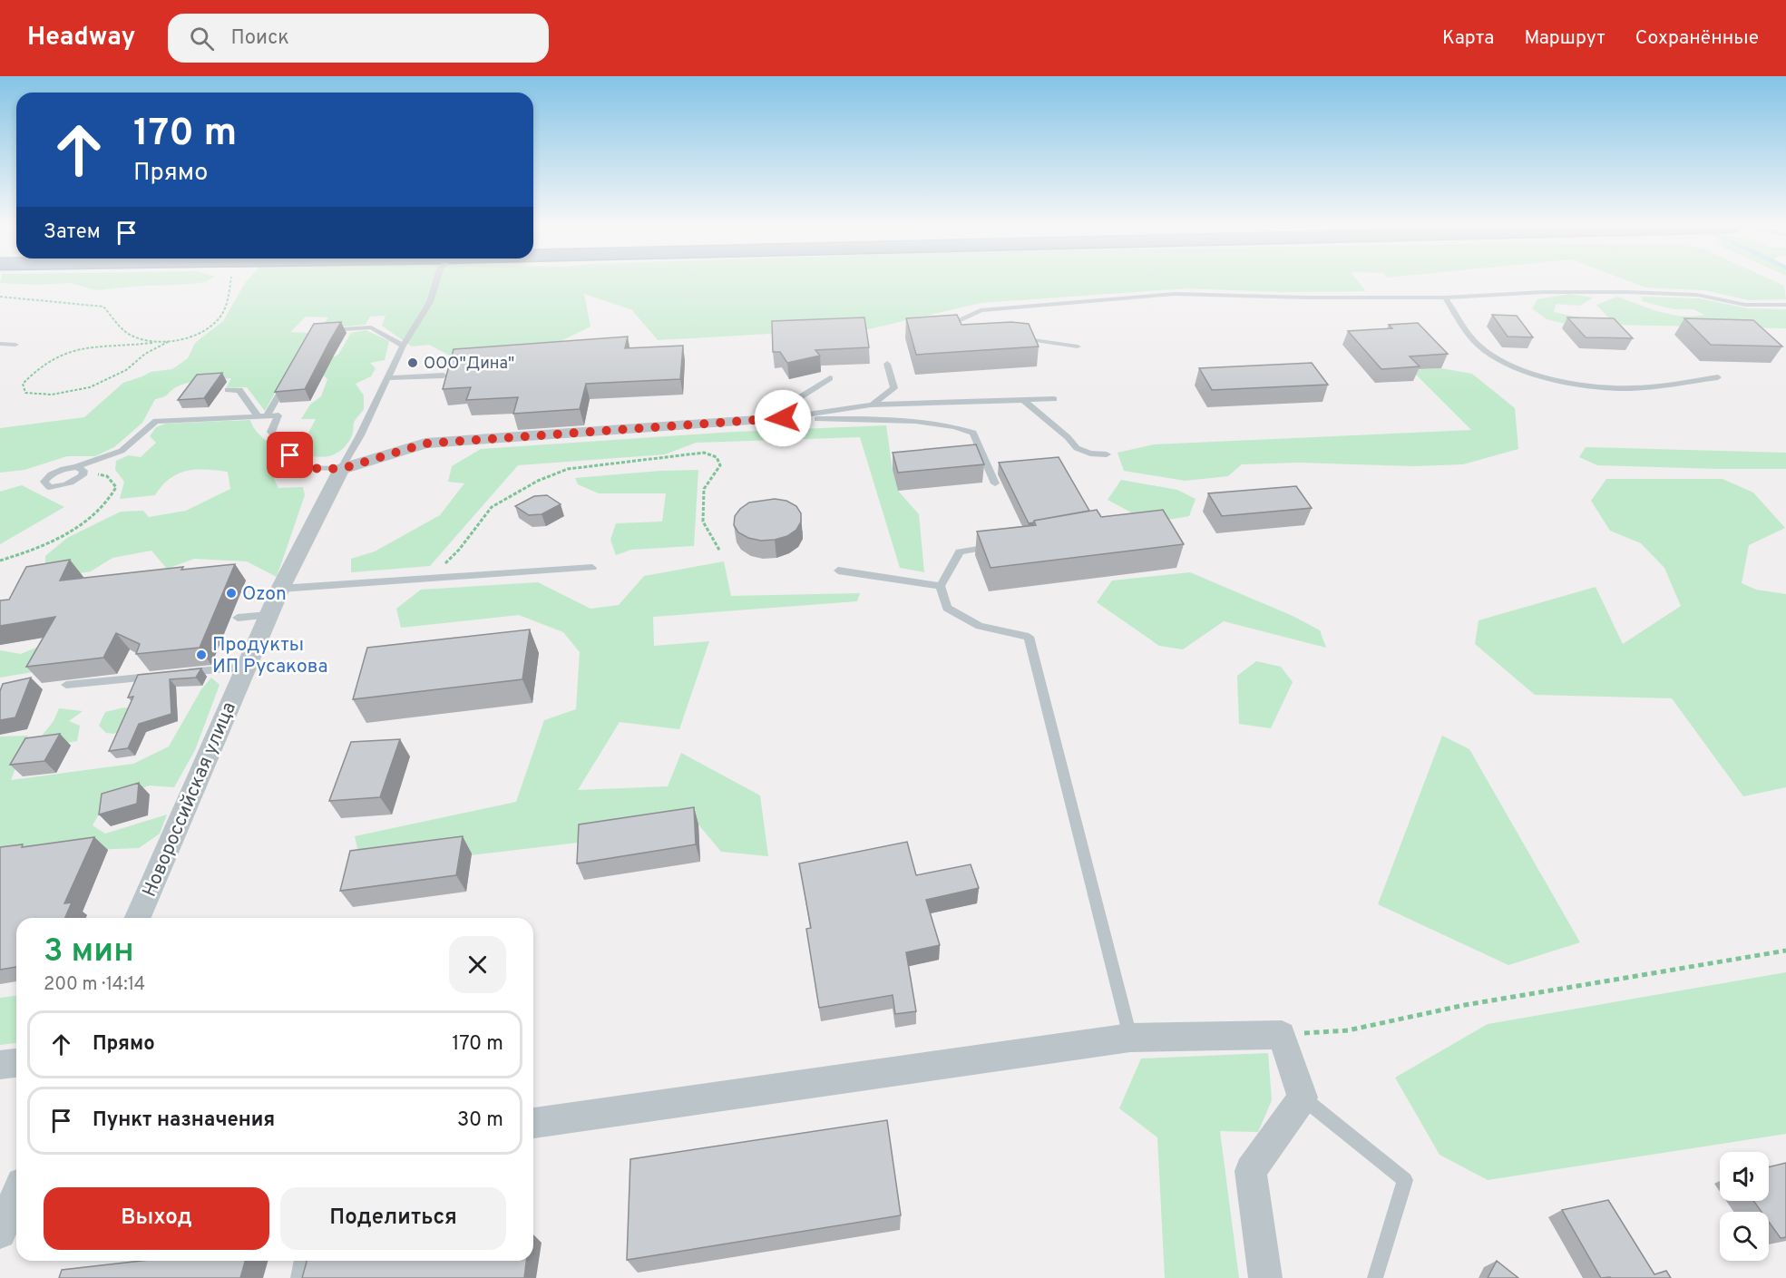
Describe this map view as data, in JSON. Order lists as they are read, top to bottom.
{
  "streets": {
    "street": ["Новороссийская улица"]
  },
  "places": ["ООО\"Дина\"", "Ozon", "Продукты ИП Русакова"],
  "page": {
    "header": "Headway",
    "search": "Поиск",
    "nav": ["Карта", "Маршрут", "Сохранённые"],
    "turn": ["170 m", "Прямо"],
    "then": "Затем",
    "heading": ["3 мин", "200 m · 14:14"],
    "list": [
      {
        "name": "Прямо",
        "value": "170 m"
      },
      {
        "name": "Пункт назначения",
        "value": "30 m"
      }
    ],
    "buttons": ["Выход", "Поделиться"]
  }
}
